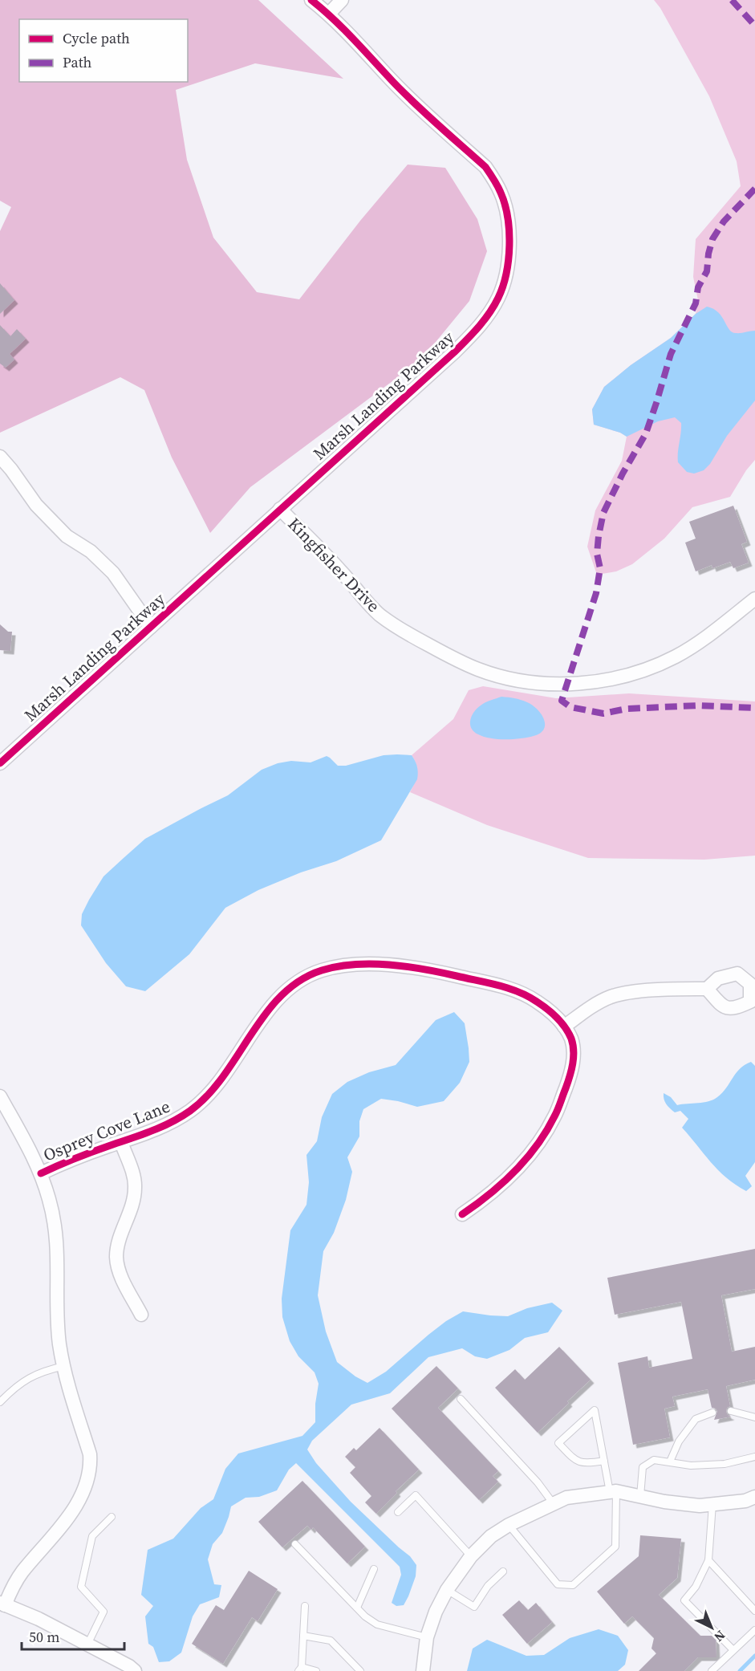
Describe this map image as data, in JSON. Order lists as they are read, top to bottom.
{
  "streets": {
    "street": ["Marsh Landing Parkway", "Kingfisher Drive", "Osprey Cove Lane"]
  },
  "crossings": [
    ["Marsh Landing Parkway", "Kingfisher Drive"]
  ],
  "legend": ["Cycle path", "Path"],
  "scale_bar": "50 m",
  "north": "bottom right"
}
